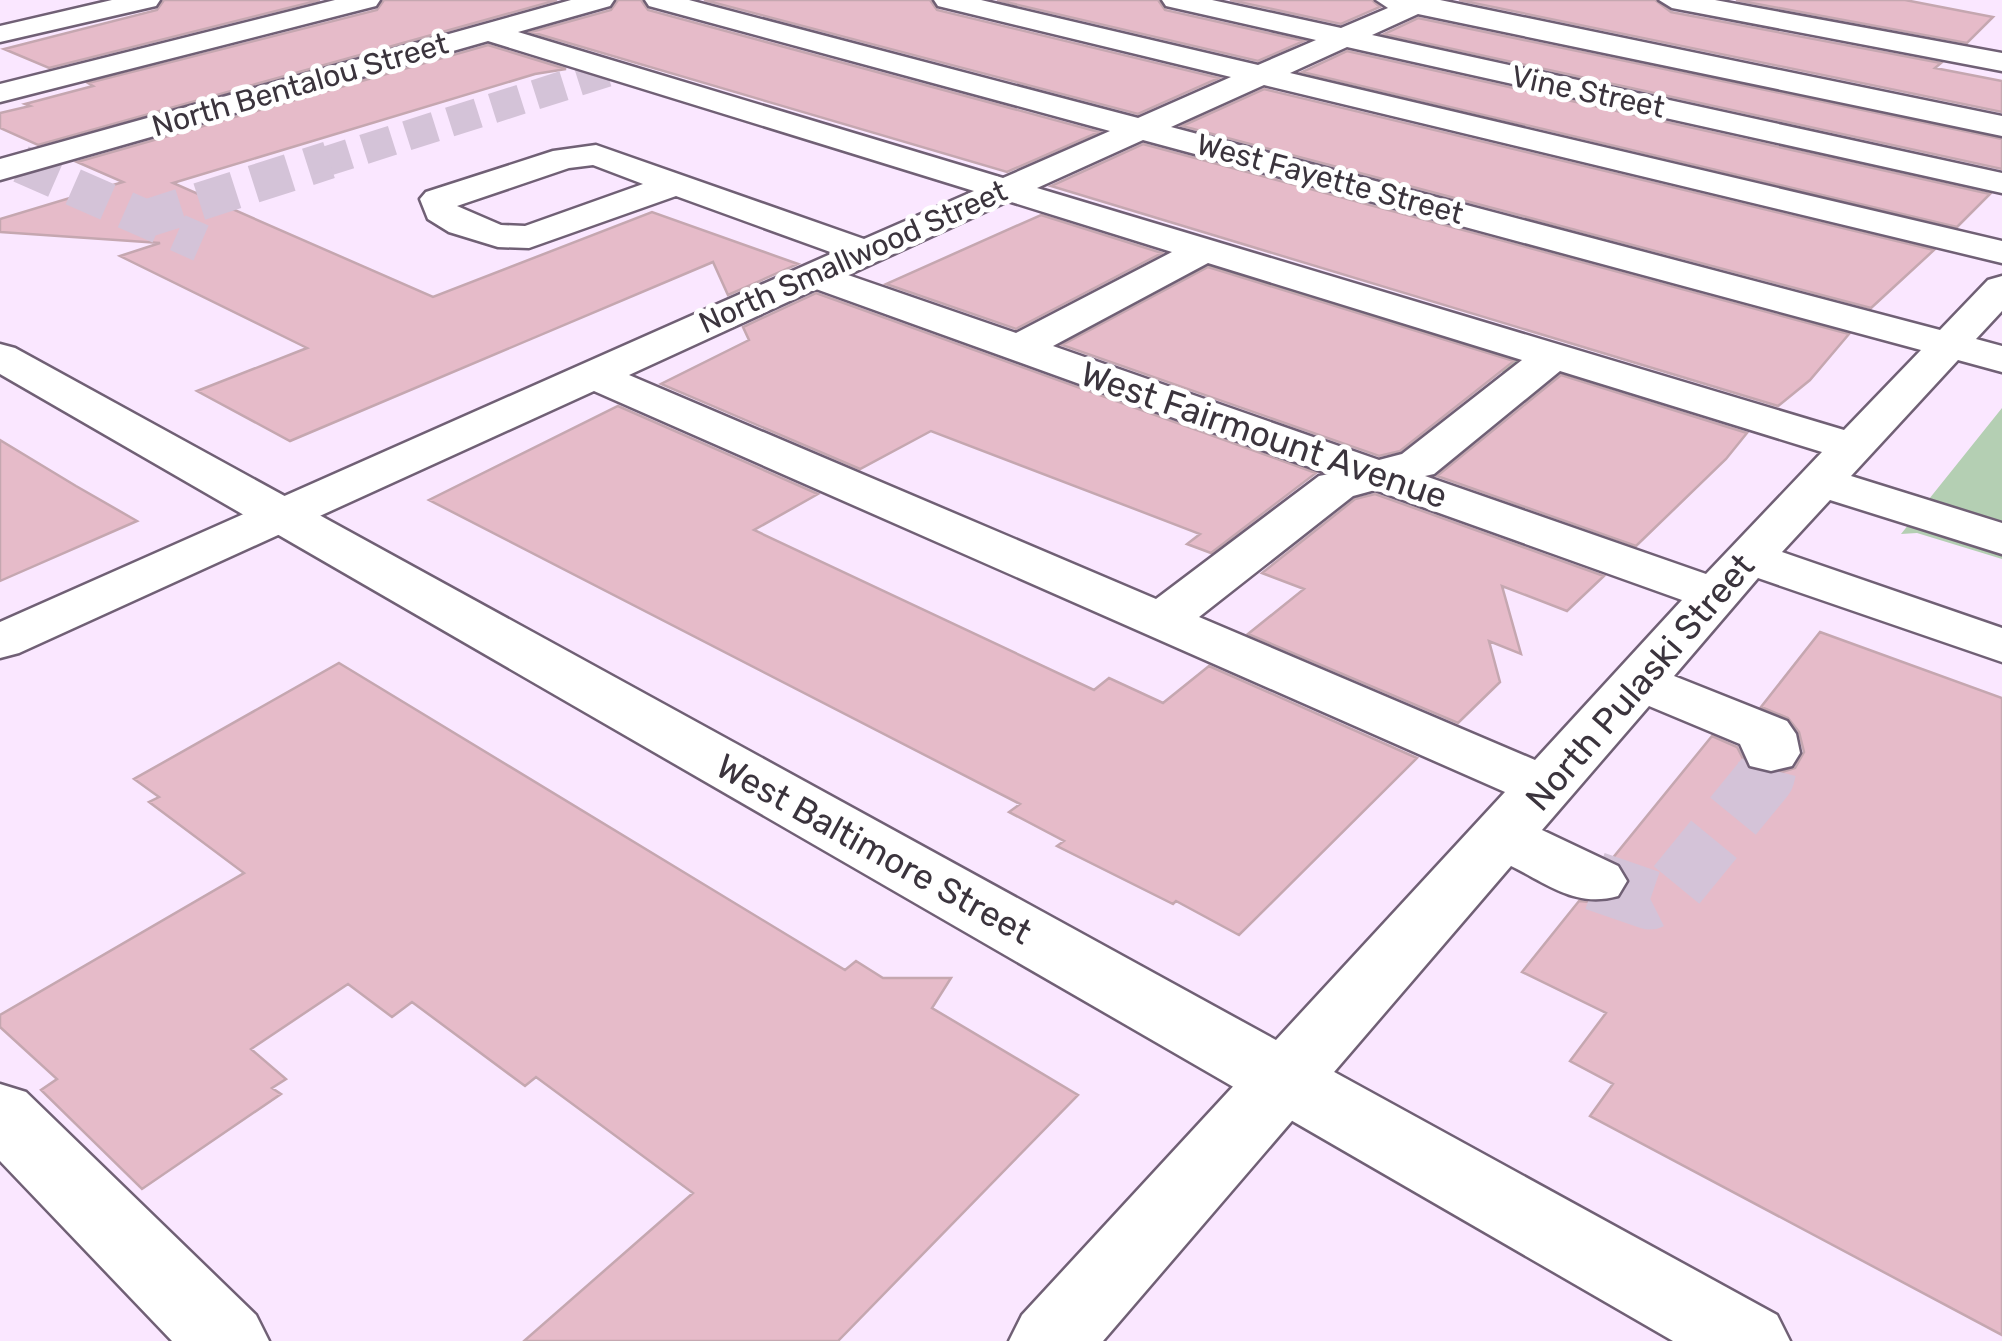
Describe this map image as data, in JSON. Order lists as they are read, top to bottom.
{
  "streets": {
    "street": [
      "North Bentalou Street",
      "Vine Street",
      "West Fayette Street",
      "North Smallwood Street",
      "West Fairmount Avenue",
      "North Pulaski Street",
      "West Baltimore Street"
    ]
  },
  "crossings": [
    ["Vine Street", "North Smallwood Street"],
    ["West Fayette Street", "North Smallwood Street"],
    ["West Fayette Street", "North Pulaski Street"],
    ["North Smallwood Street", "West Fairmount Avenue"],
    ["North Smallwood Street", "West Baltimore Street"],
    ["West Fairmount Avenue", "North Pulaski Street"],
    ["North Pulaski Street", "West Baltimore Street"]
  ]
}
